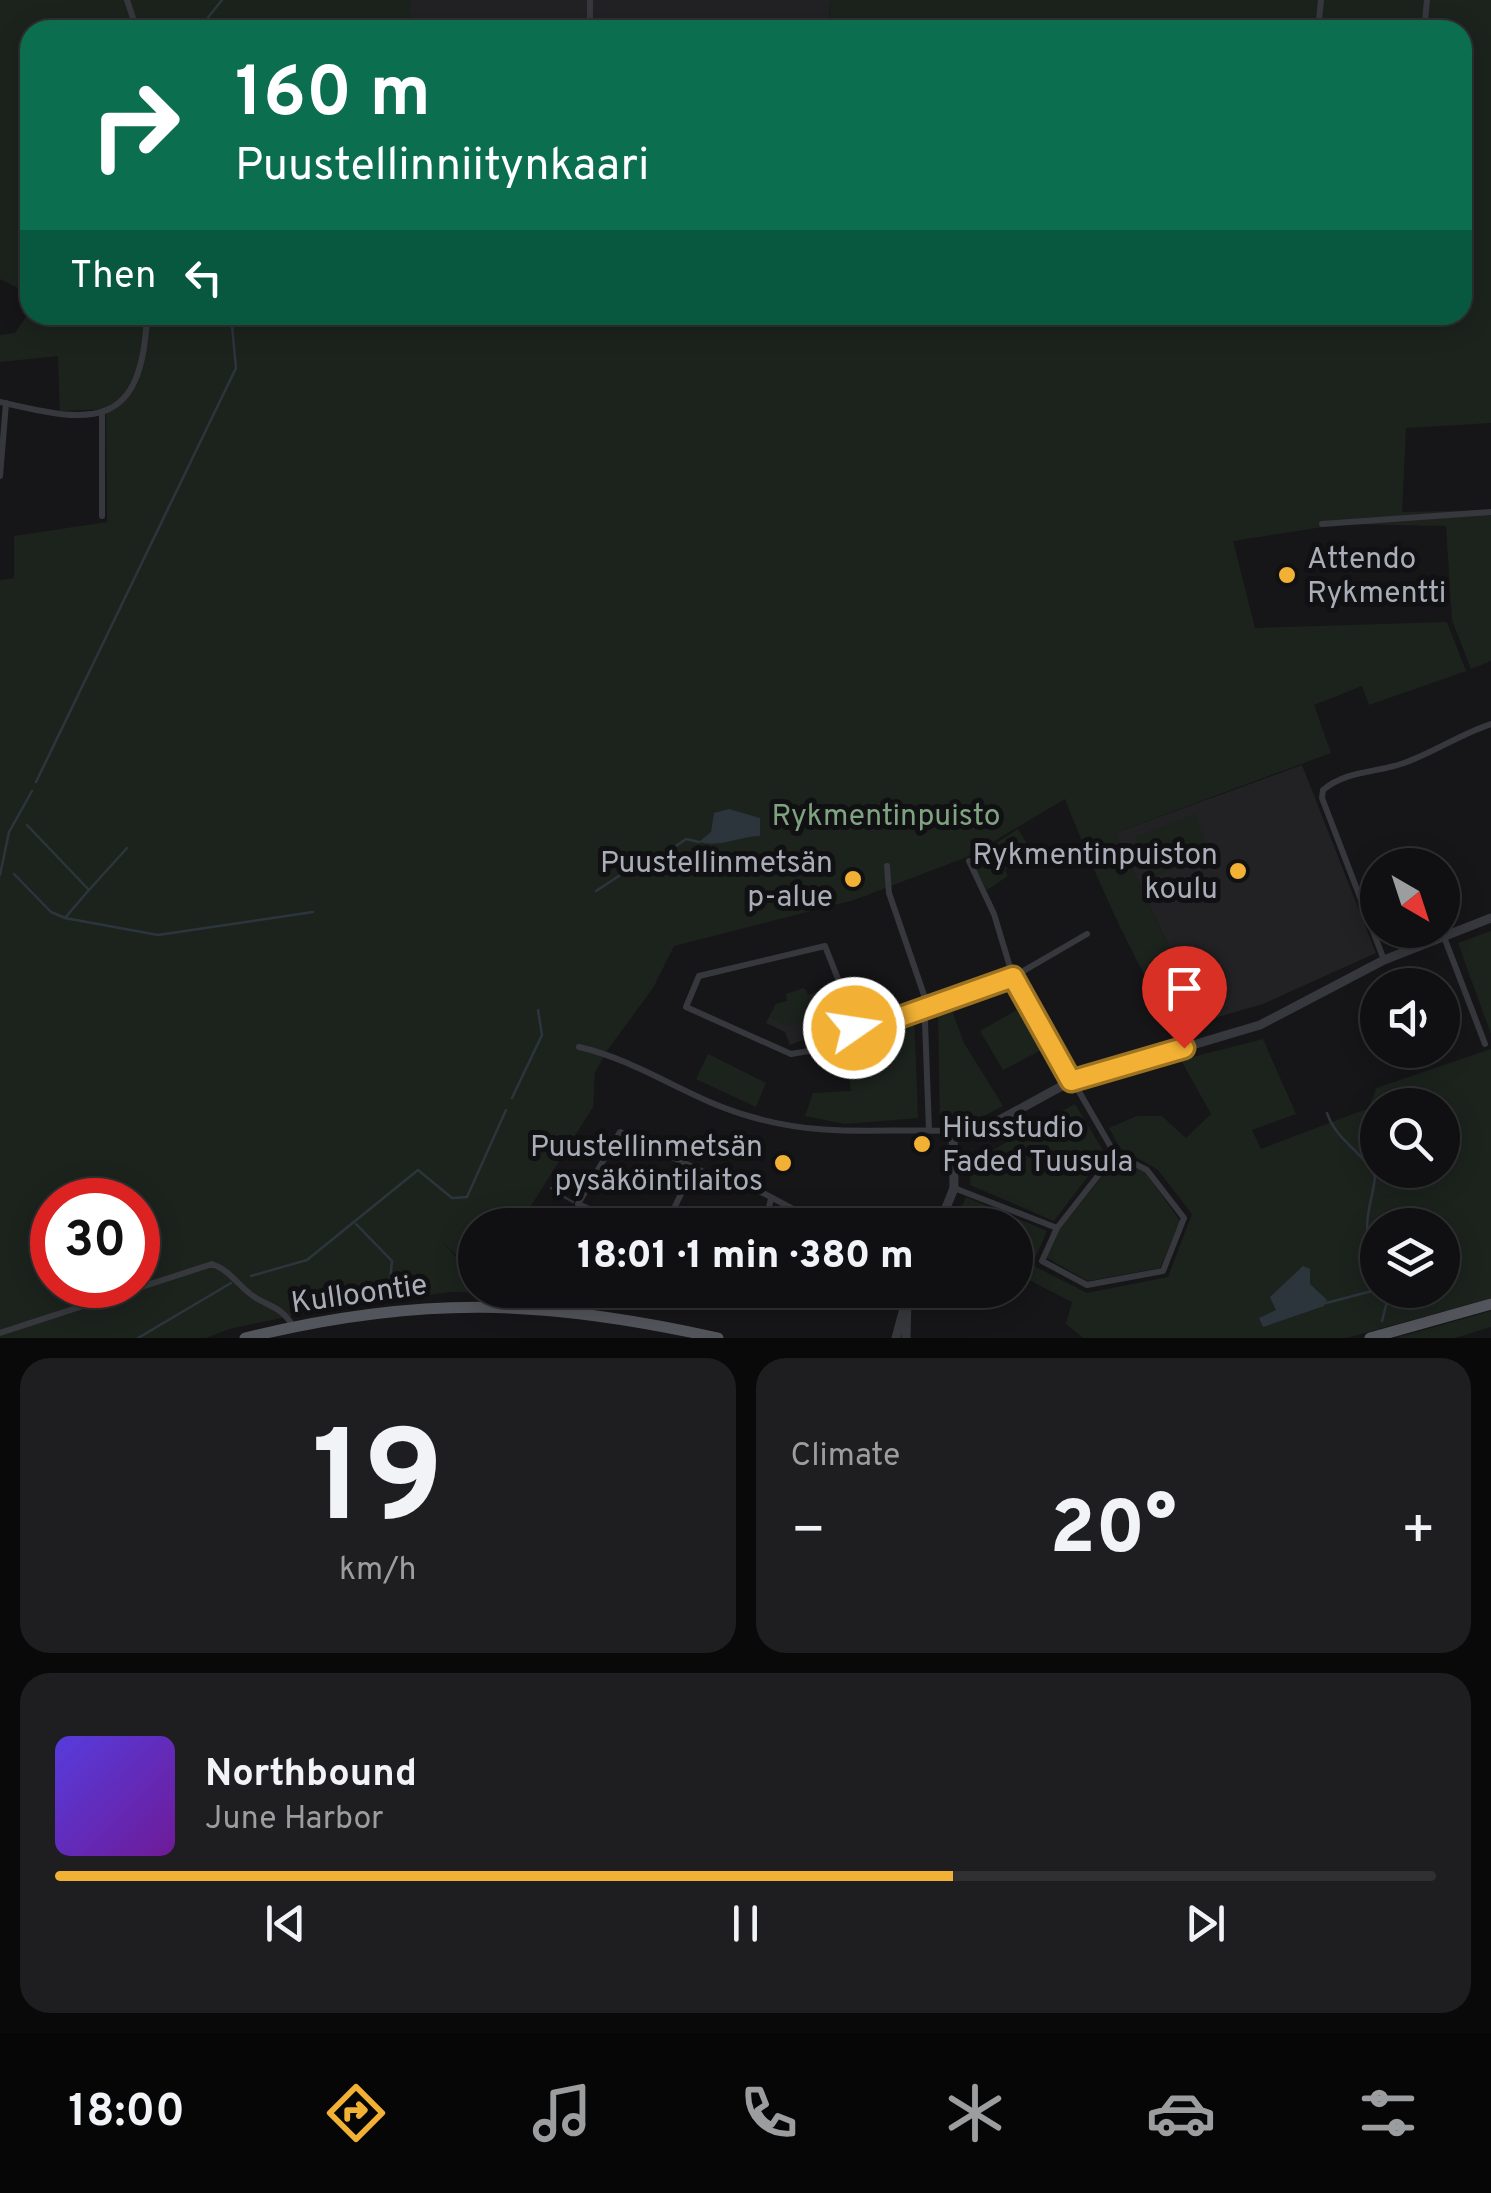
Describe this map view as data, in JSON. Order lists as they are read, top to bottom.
{
  "streets": {
    "main road": ["Kulloontie"]
  },
  "parks": ["Rykmentinpuisto"],
  "places": [
    "Attendo Rykmentti",
    "Rykmentinpuiston koulu",
    "Puustellinmetsän p-alue",
    "Hiusstudio Faded Tuusula",
    "Puustellinmetsän pysäköintilaitos"
  ],
  "north": "bottom right",
  "page": {
    "turn": ["160 m", "Puustellinniitynkaari"],
    "then": "Then",
    "limit": "30",
    "trip": "18:01 · 1 min · 380 m",
    "tile": [
      ["19", "km/h"],
      "Climate"
    ],
    "heat": ["−", "20°", "+"],
    "song": ["Northbound", "June Harbor"],
    "tabs": "18:00"
  }
}
